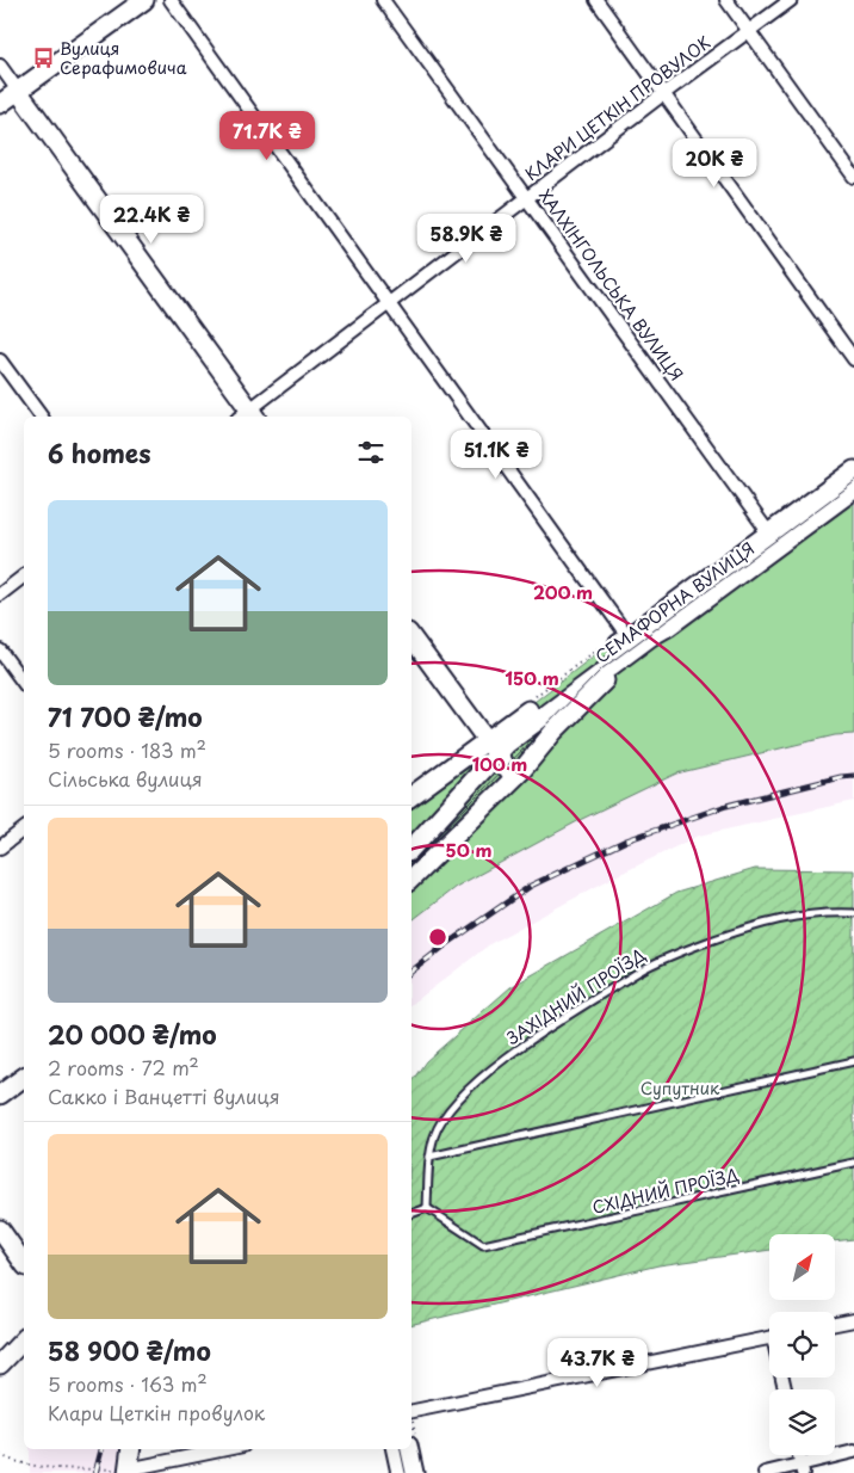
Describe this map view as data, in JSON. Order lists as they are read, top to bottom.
{
  "streets": {
    "main road": ["СЕМАФОРНА ВУЛИЦЯ"],
    "street": ["КЛАРИ ЦЕТКІН ПРОВУЛОК", "ХАЛХІНГОЛЬСЬКА ВУЛИЦЯ"],
    "lane": ["ЗАХІДНИЙ ПРОЇЗД", "СХІДНИЙ ПРОЇЗД"]
  },
  "crossings": [
    ["КЛАРИ ЦЕТКІН ПРОВУЛОК", "ХАЛХІНГОЛЬСЬКА ВУЛИЦЯ"],
    ["ХАЛХІНГОЛЬСЬКА ВУЛИЦЯ", "СЕМАФОРНА ВУЛИЦЯ"],
    ["ЗАХІДНИЙ ПРОЇЗД", "СХІДНИЙ ПРОЇЗД"]
  ],
  "parks": ["Супутник"],
  "places": {
    "bus stop": ["Вулиця Серафимовича"]
  },
  "north": "top right",
  "page": {
    "price": [
      "71.7K ₴",
      "20K ₴",
      "22.4K ₴",
      "58.9K ₴",
      "51.1K ₴",
      "43.7K ₴"
    ],
    "heading": "6 homes",
    "list": [
      {
        "name": "71 700 ₴/mo",
        "note": "5 rooms · 183 m² · Сільська вулиця"
      },
      {
        "name": "20 000 ₴/mo",
        "note": "2 rooms · 72 m² · Сакко і Ванцетті вулиця"
      },
      {
        "name": "58 900 ₴/mo",
        "note": "5 rooms · 163 m² · Клари Цеткін провулок"
      }
    ]
  },
  "rings": [
    "200 m",
    "150 m",
    "100 m",
    "50 m"
  ]
}
